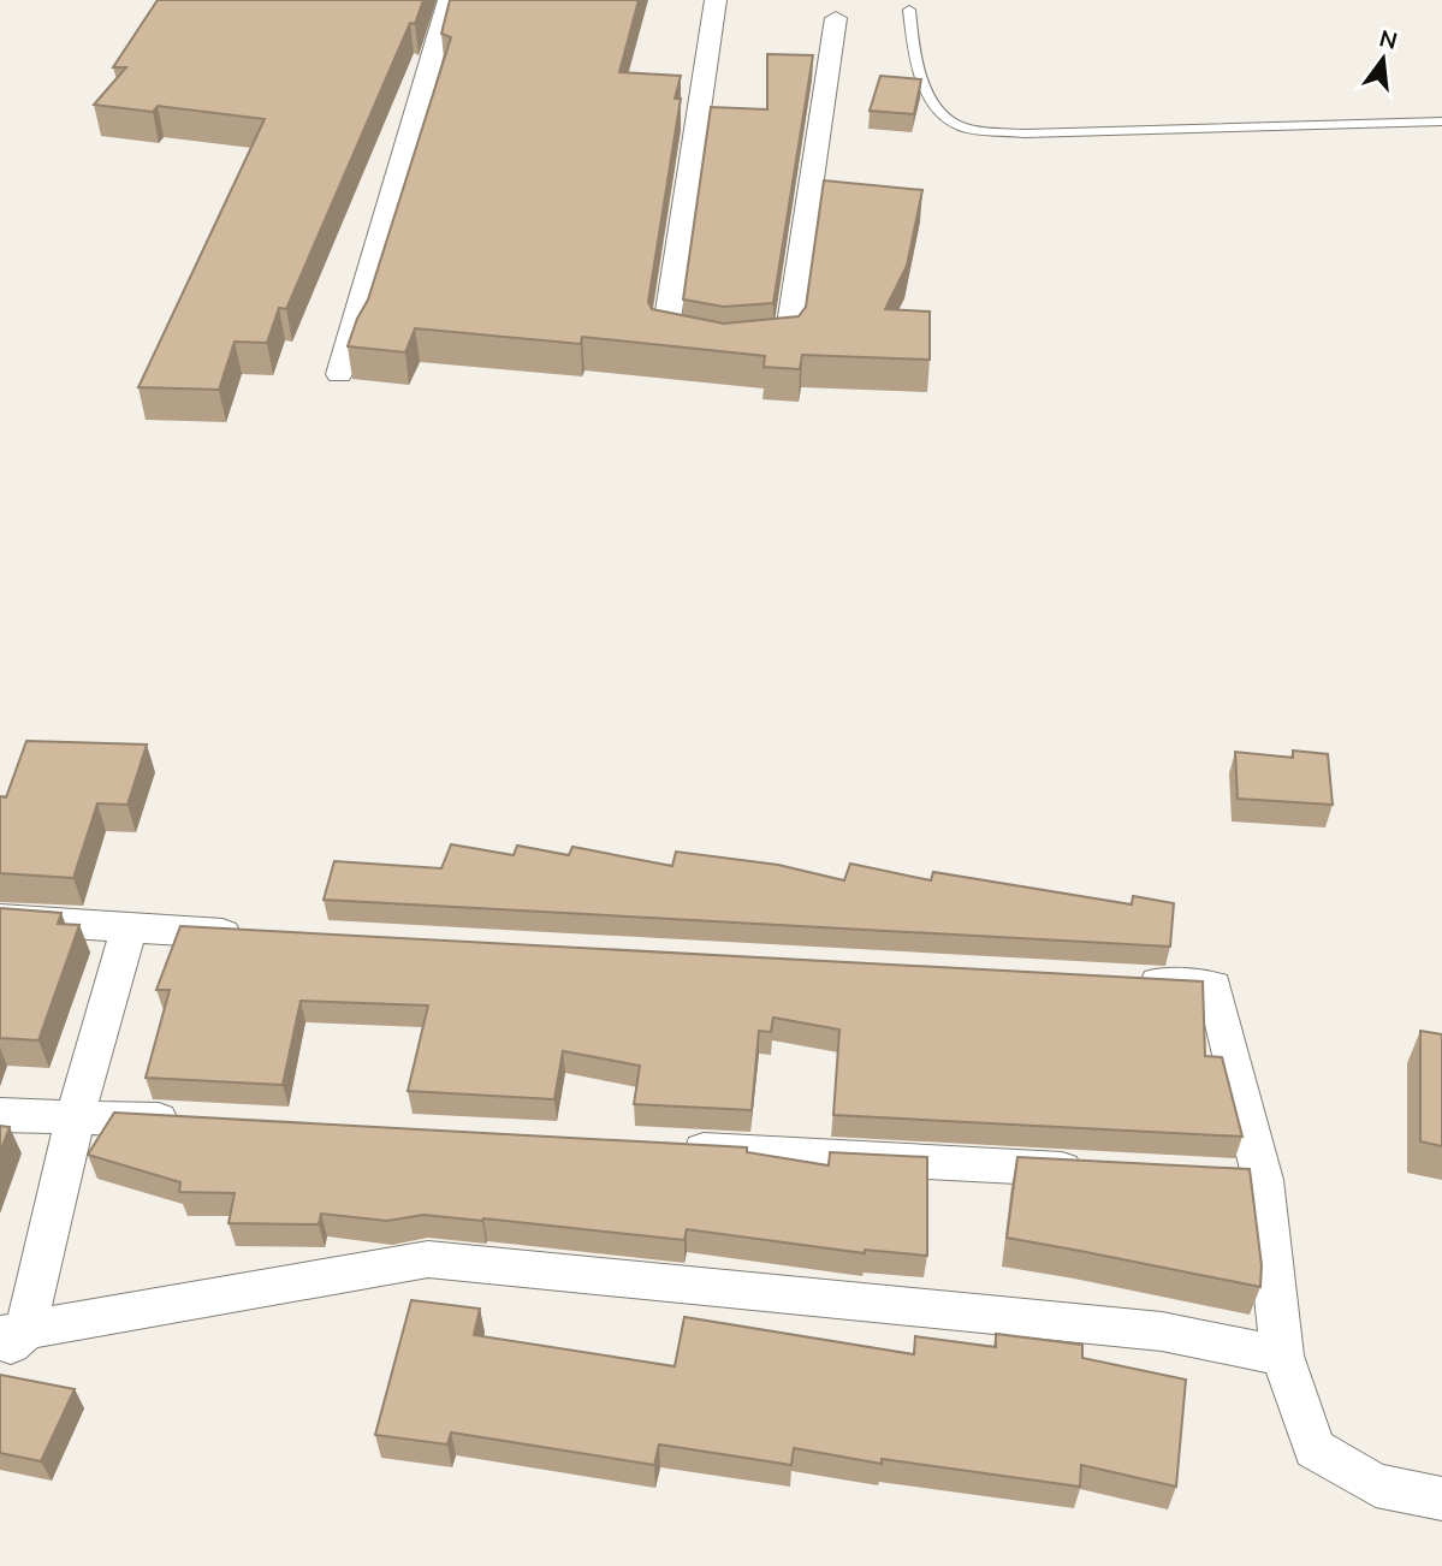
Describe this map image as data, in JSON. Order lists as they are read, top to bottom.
{
  "north": "top"
}
